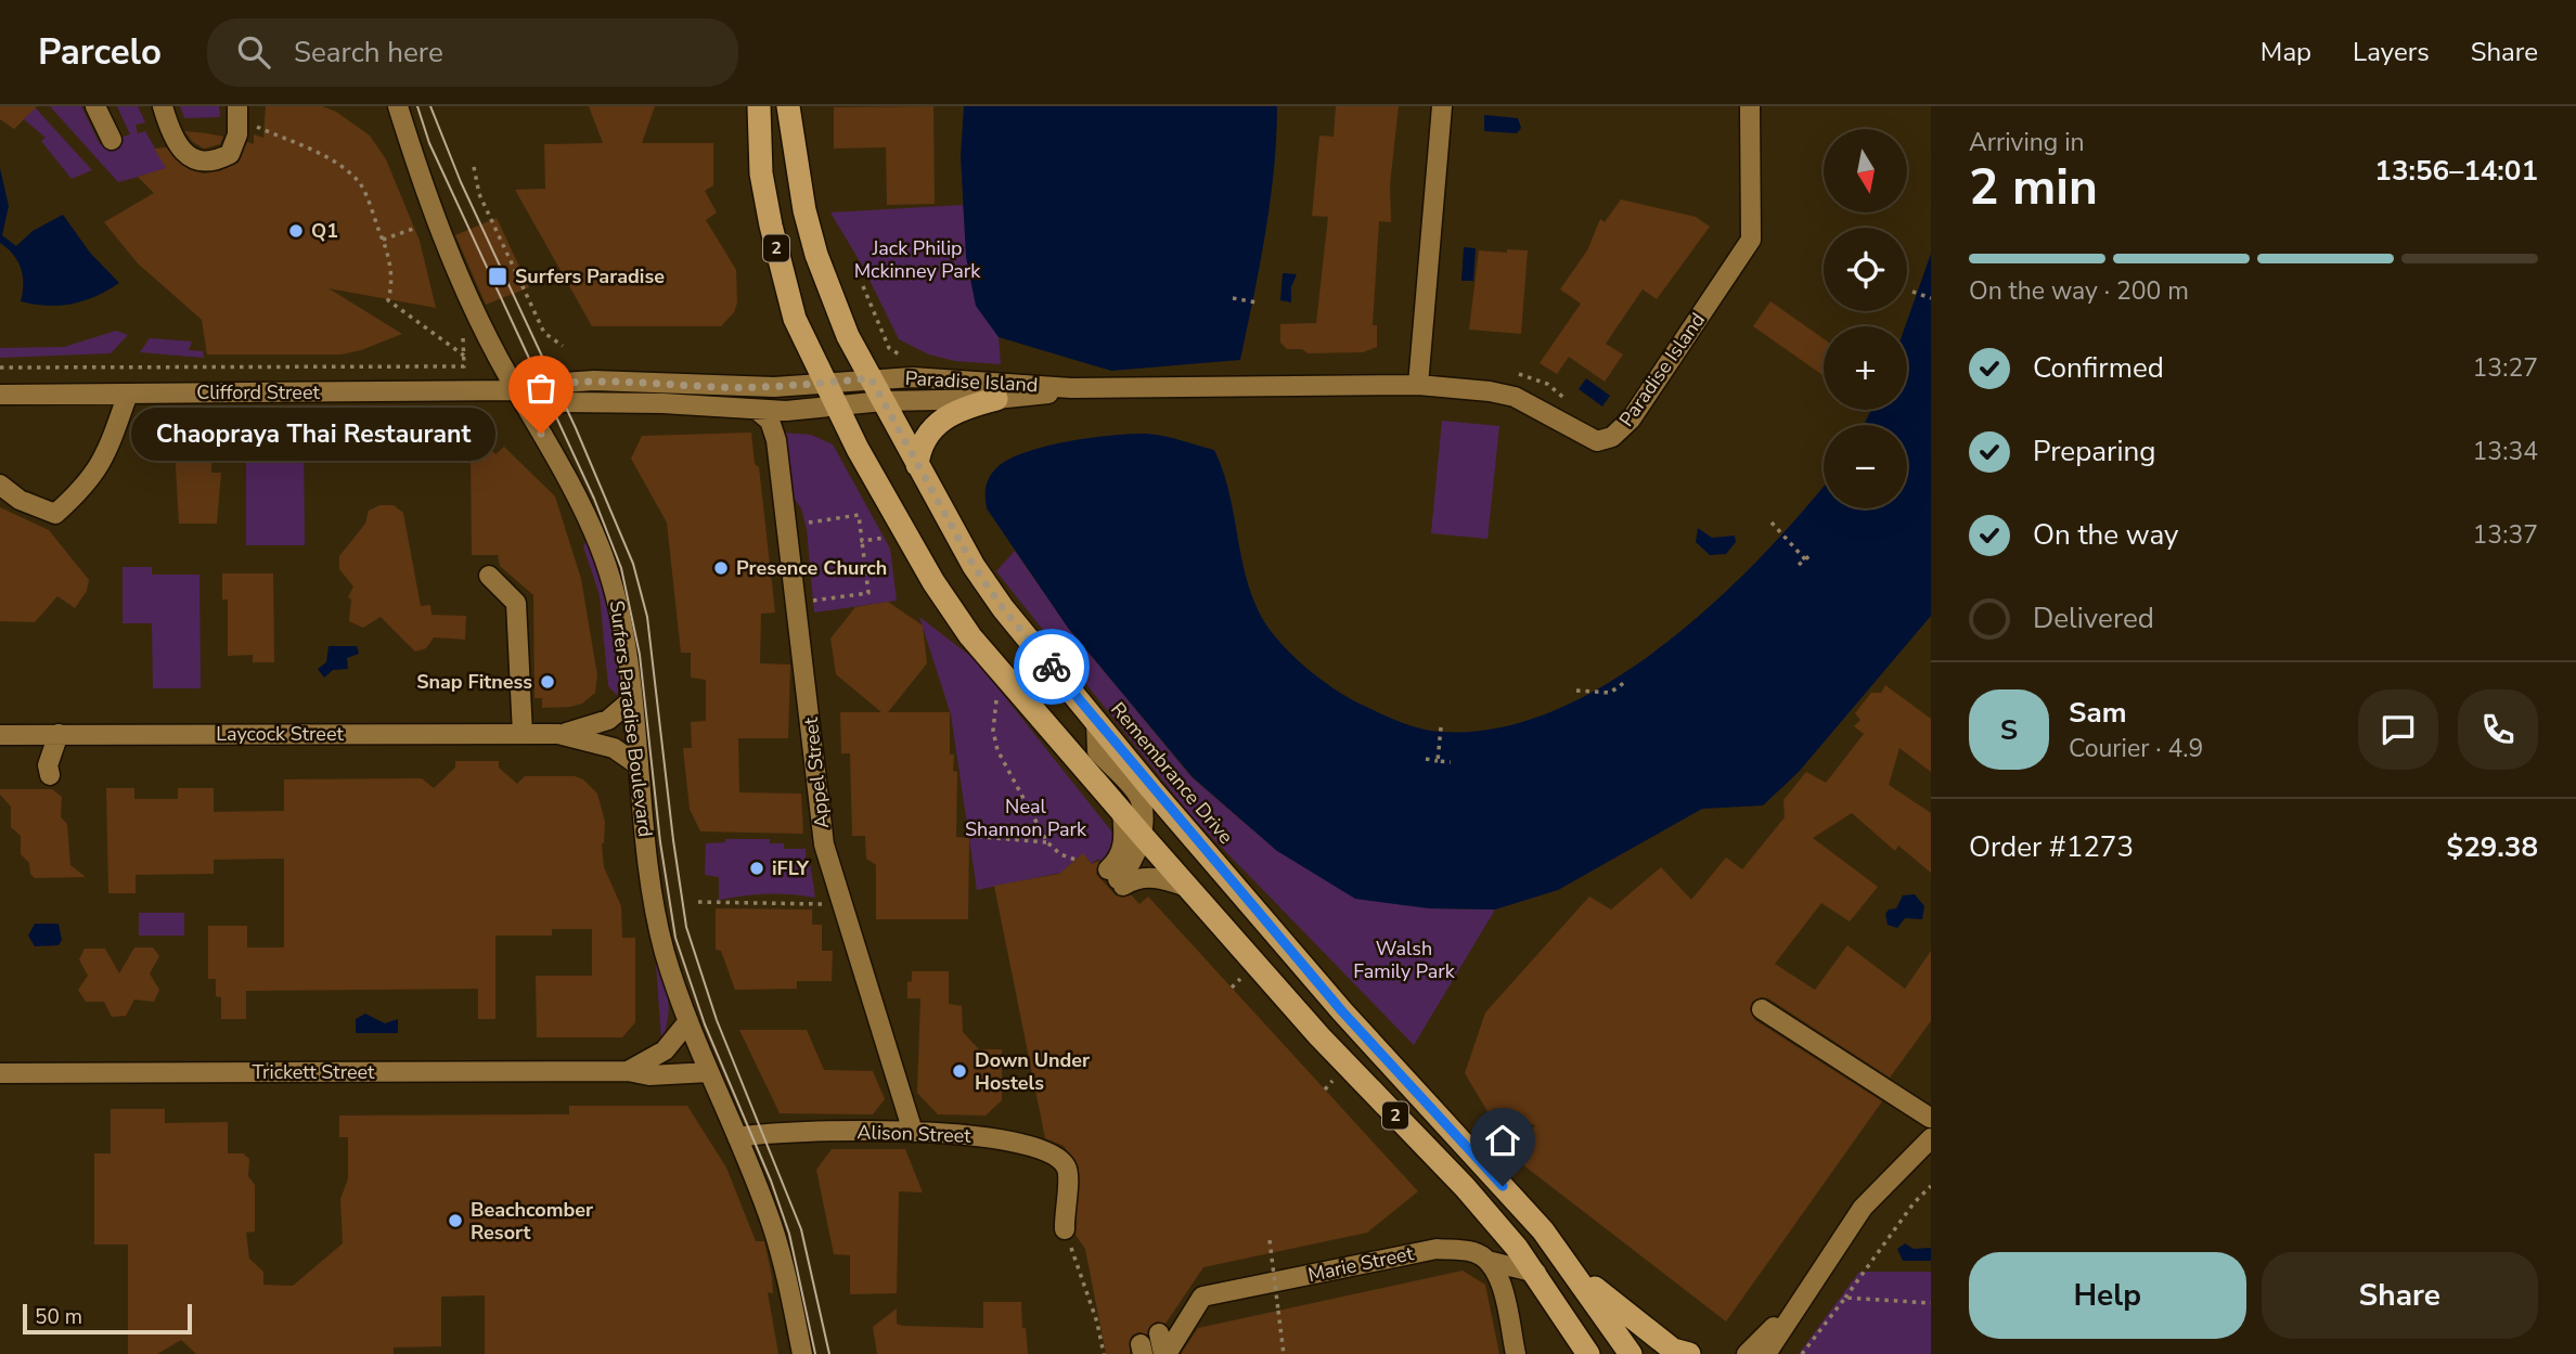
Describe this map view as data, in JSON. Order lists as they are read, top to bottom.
{
  "streets": {
    "highway": ["2", "Remembrance Drive"],
    "street": [
      "Paradise Island",
      "Clifford Street",
      "Surfers Paradise Boulevard",
      "Laycock Street",
      "Appel Street",
      "Trickett Street",
      "Alison Street",
      "Marie Street"
    ]
  },
  "crossings": [
    ["2", "Paradise Island"],
    ["2", "Clifford Street"],
    ["2", "Marie Street"],
    ["Paradise Island", "Clifford Street"],
    ["Paradise Island", "Remembrance Drive"],
    ["Clifford Street", "Surfers Paradise Boulevard"],
    ["Clifford Street", "Appel Street"],
    ["Surfers Paradise Boulevard", "Laycock Street"],
    ["Surfers Paradise Boulevard", "Trickett Street"],
    ["Surfers Paradise Boulevard", "Alison Street"],
    ["Appel Street", "Alison Street"]
  ],
  "parks": ["Jack Philip Mckinney Park", "Neal Shannon Park", "Walsh Family Park"],
  "places": {
    "other": [
      "Q1",
      "Chaopraya Thai Restaurant",
      "Presence Church",
      "Snap Fitness",
      "iFLY",
      "Down Under Hostels",
      "Beachcomber Resort"
    ],
    "transit": ["Surfers Paradise"]
  },
  "scale_bar": "50 m",
  "north": "bottom",
  "page": {
    "header": "Parcelo",
    "search": "Search here",
    "nav": ["Map", "Layers", "Share"],
    "heading": ["2 min", "Arriving in", "13:56–14:01"],
    "panel": [
      "Sam",
      "Courier · 4.9",
      "Order #1273",
      "$29.38"
    ],
    "map_buttons": ["+", "−"],
    "bar": "On the way · 200 m",
    "list": [
      ["Confirmed", "13:27"],
      ["Preparing", "13:34"],
      ["On the way", "13:37"],
      "Delivered"
    ],
    "bubble": "Chaopraya Thai Restaurant",
    "round": "S",
    "buttons": ["Help", "Share"],
    "scale": "50 m"
  }
}
